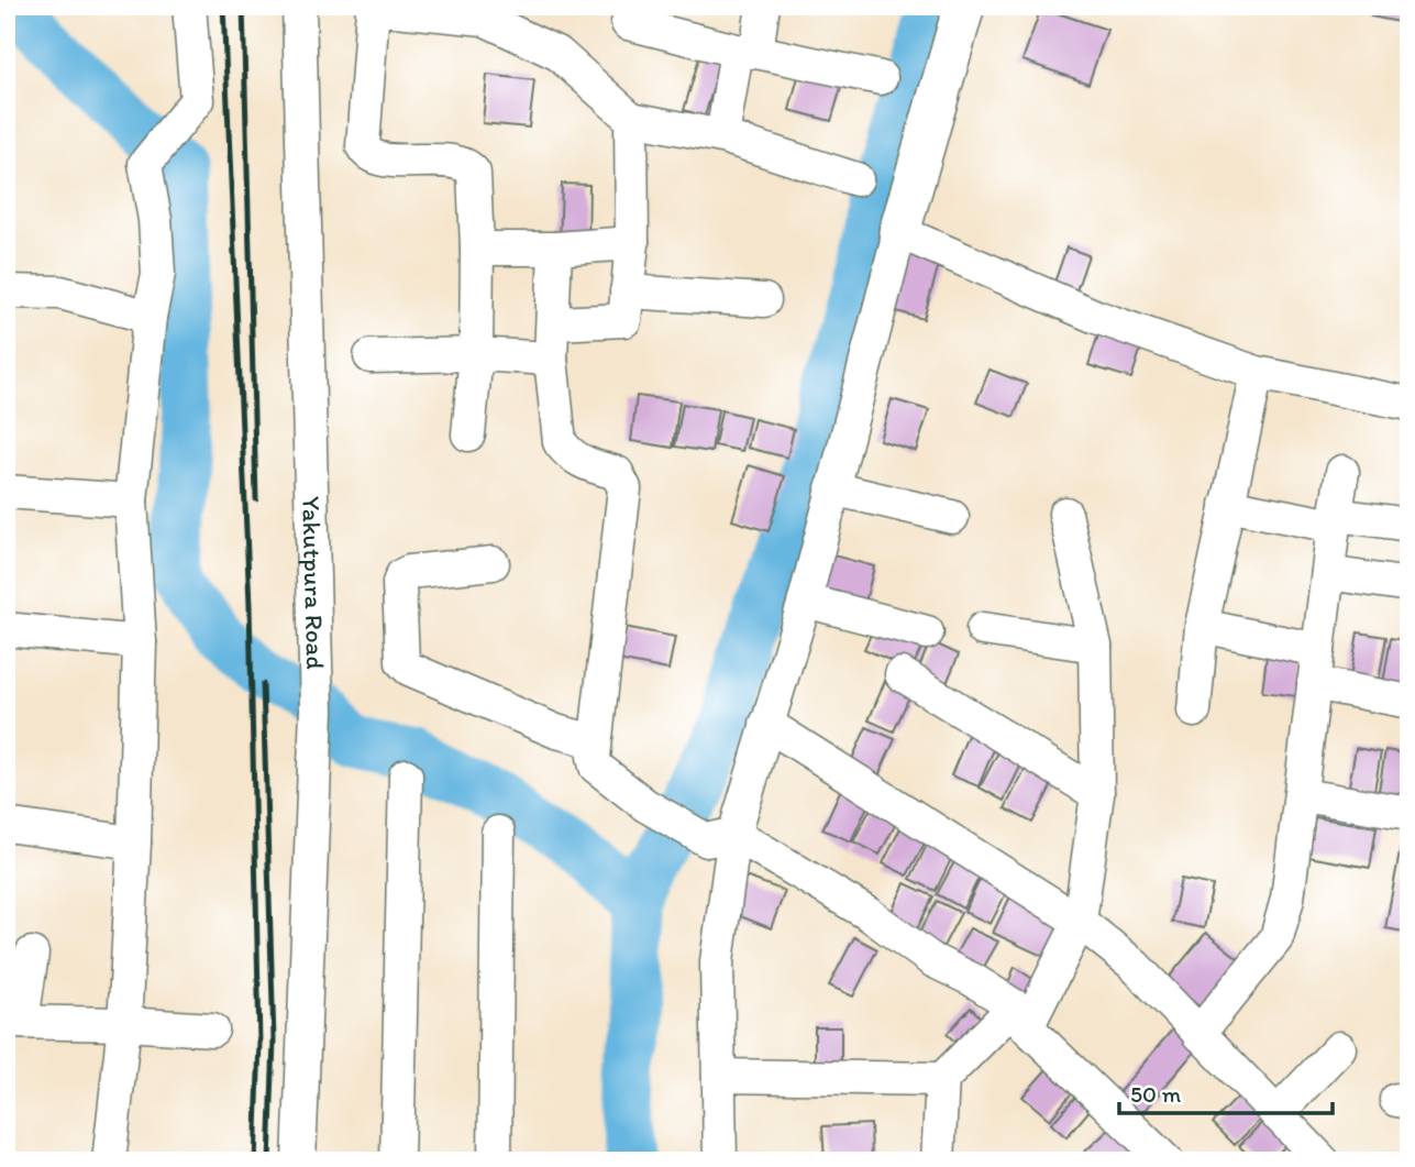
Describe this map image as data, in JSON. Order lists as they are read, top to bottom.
{
  "streets": {
    "street": ["Yakutpura Road"]
  },
  "scale_bar": "50 m"
}
